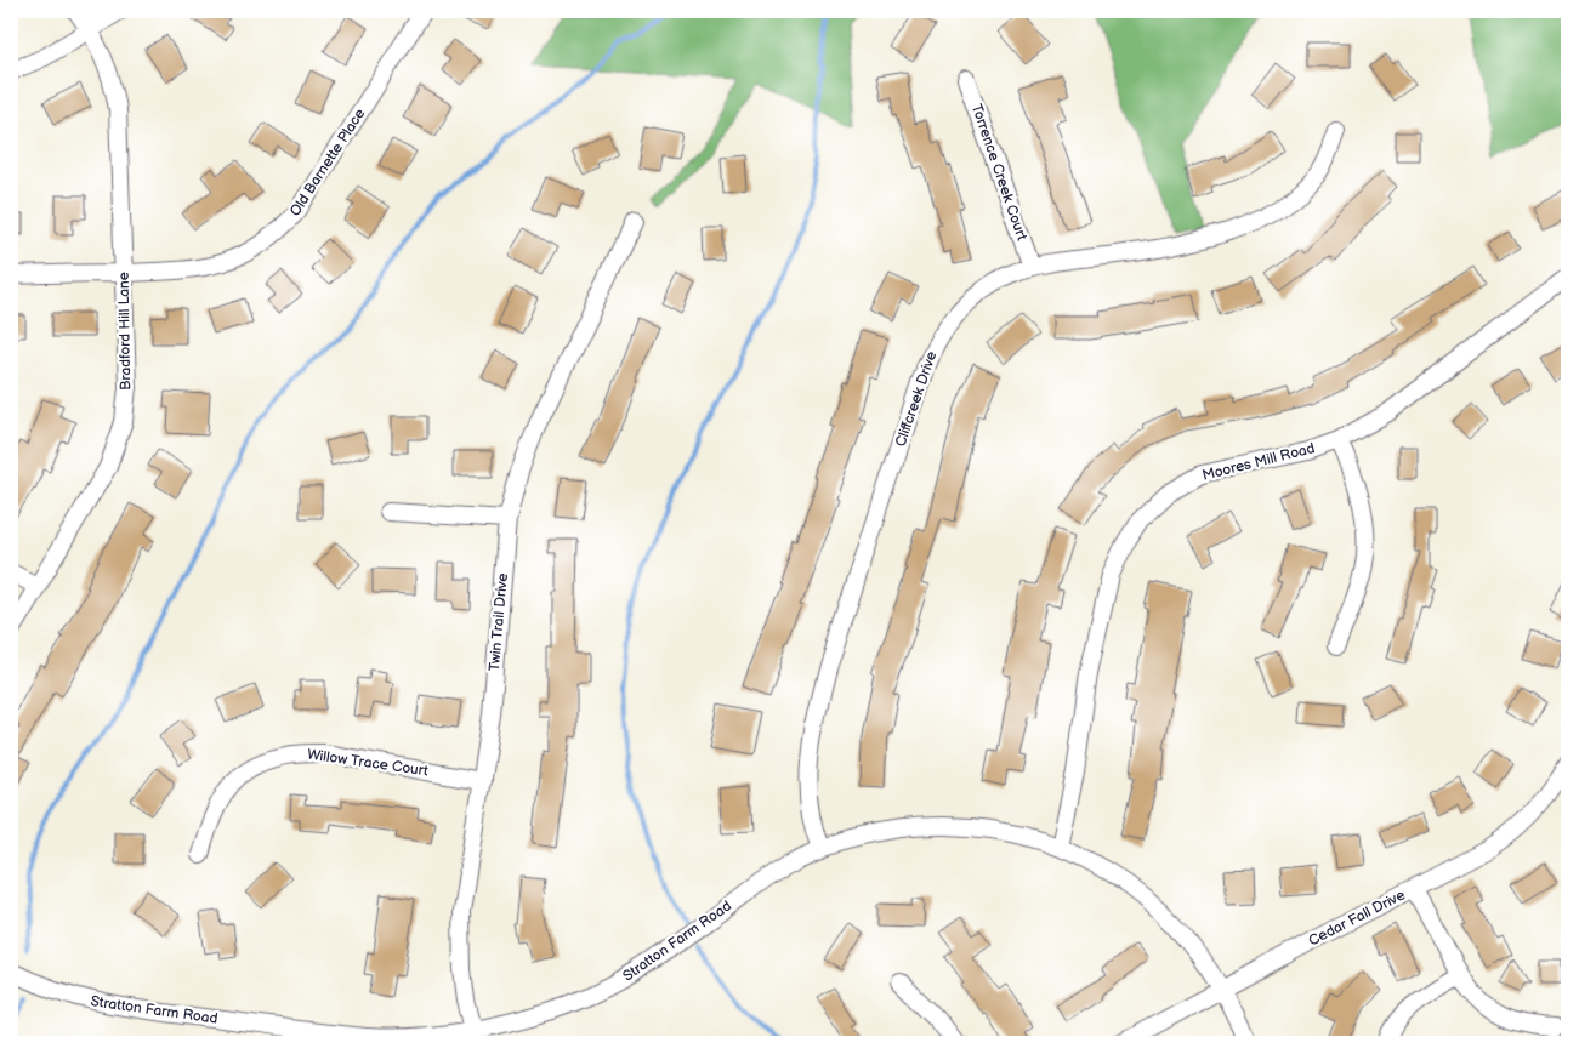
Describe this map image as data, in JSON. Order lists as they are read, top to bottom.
{
  "streets": {
    "street": [
      "Old Barnette Place",
      "Torrence Creek Court",
      "Bradford Hill Lane",
      "Cliffcreek Drive",
      "Moores Mill Road",
      "Twin Trail Drive",
      "Willow Trace Court",
      "Cedar Fall Drive",
      "Stratton Farm Road"
    ]
  },
  "crossings": [
    ["Old Barnette Place", "Bradford Hill Lane"],
    ["Torrence Creek Court", "Cliffcreek Drive"],
    ["Cliffcreek Drive", "Stratton Farm Road"],
    ["Moores Mill Road", "Stratton Farm Road"],
    ["Twin Trail Drive", "Willow Trace Court"],
    ["Twin Trail Drive", "Stratton Farm Road"],
    ["Cedar Fall Drive", "Stratton Farm Road"]
  ]
}
